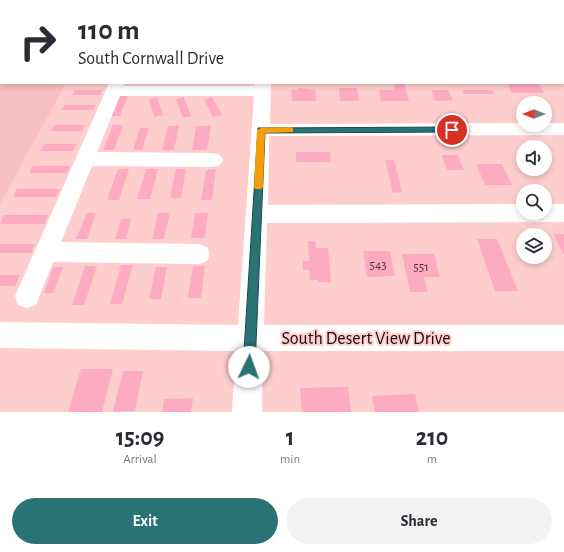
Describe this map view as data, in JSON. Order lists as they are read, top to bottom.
{
  "streets": {
    "street": ["South Desert View Drive"]
  },
  "house_numbers": ["543", "551"],
  "north": "left",
  "page": {
    "turn": ["110 m", "South Cornwall Drive"],
    "eta": [
      "15:09",
      "Arrival",
      "1",
      "min",
      "210",
      "m"
    ],
    "buttons": ["Exit", "Share"]
  }
}
